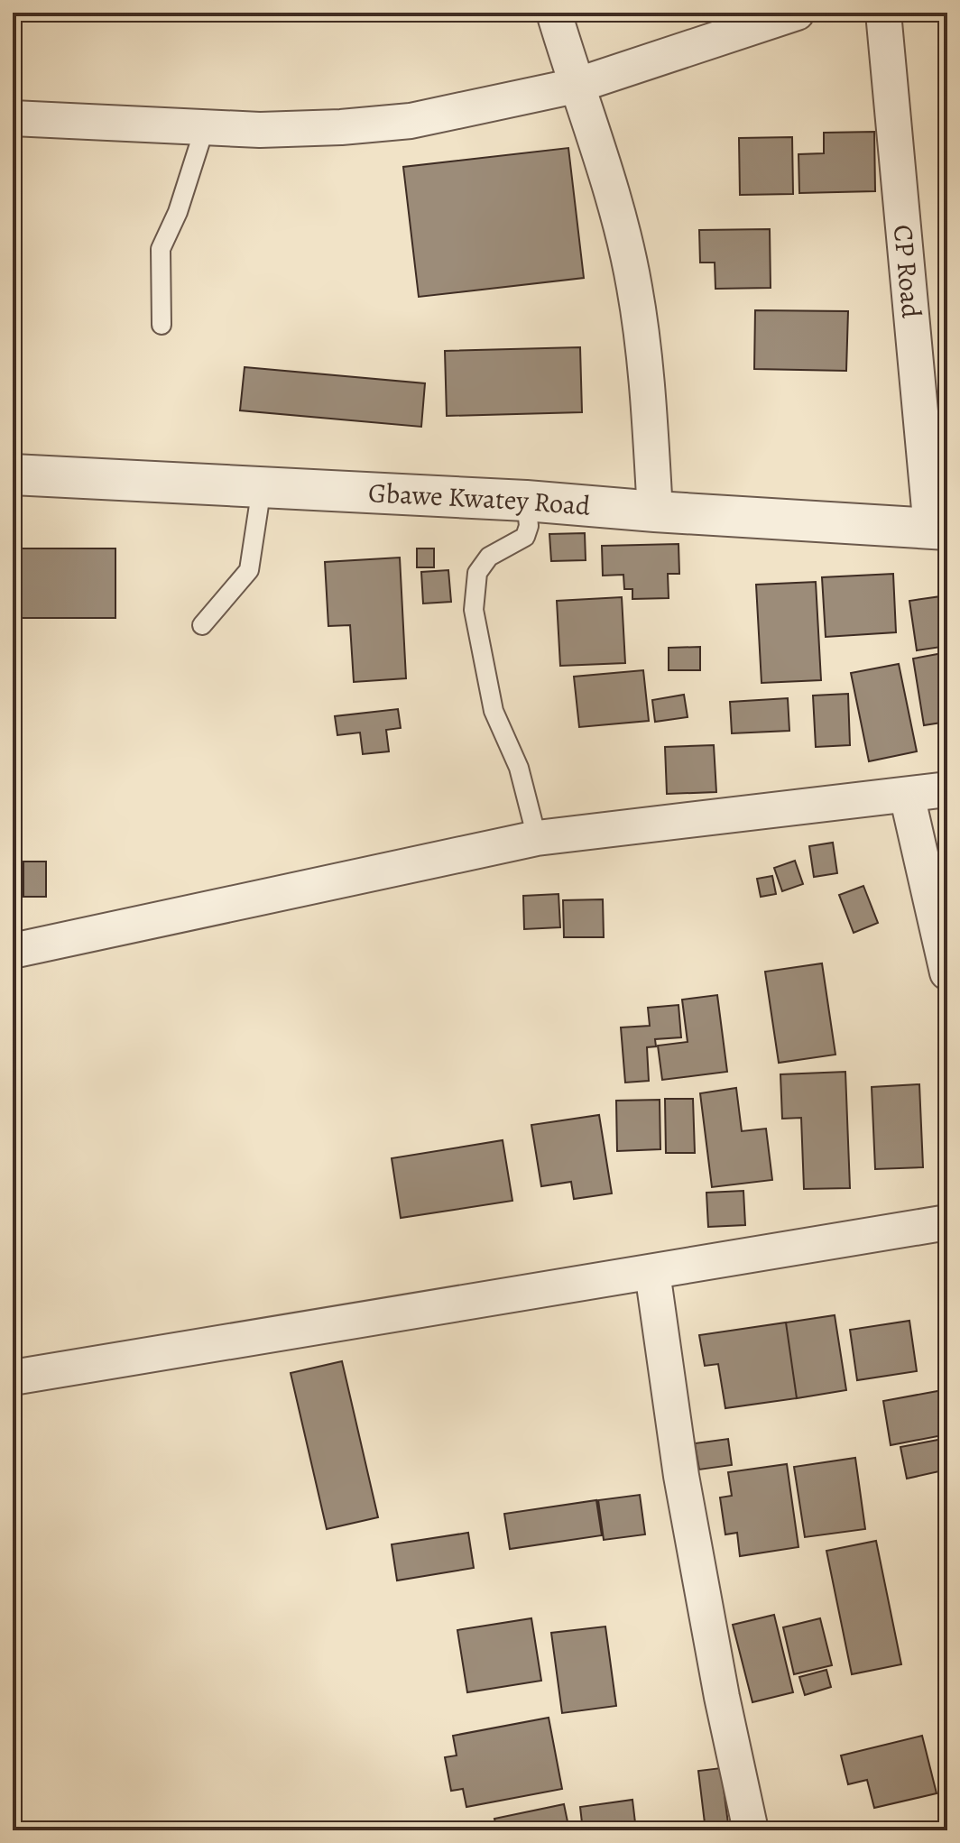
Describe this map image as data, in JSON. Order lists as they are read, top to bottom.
{
  "streets": {
    "street": ["CP Road", "Gbawe Kwatey Road"]
  },
  "crossings": [
    ["CP Road", "Gbawe Kwatey Road"]
  ]
}
